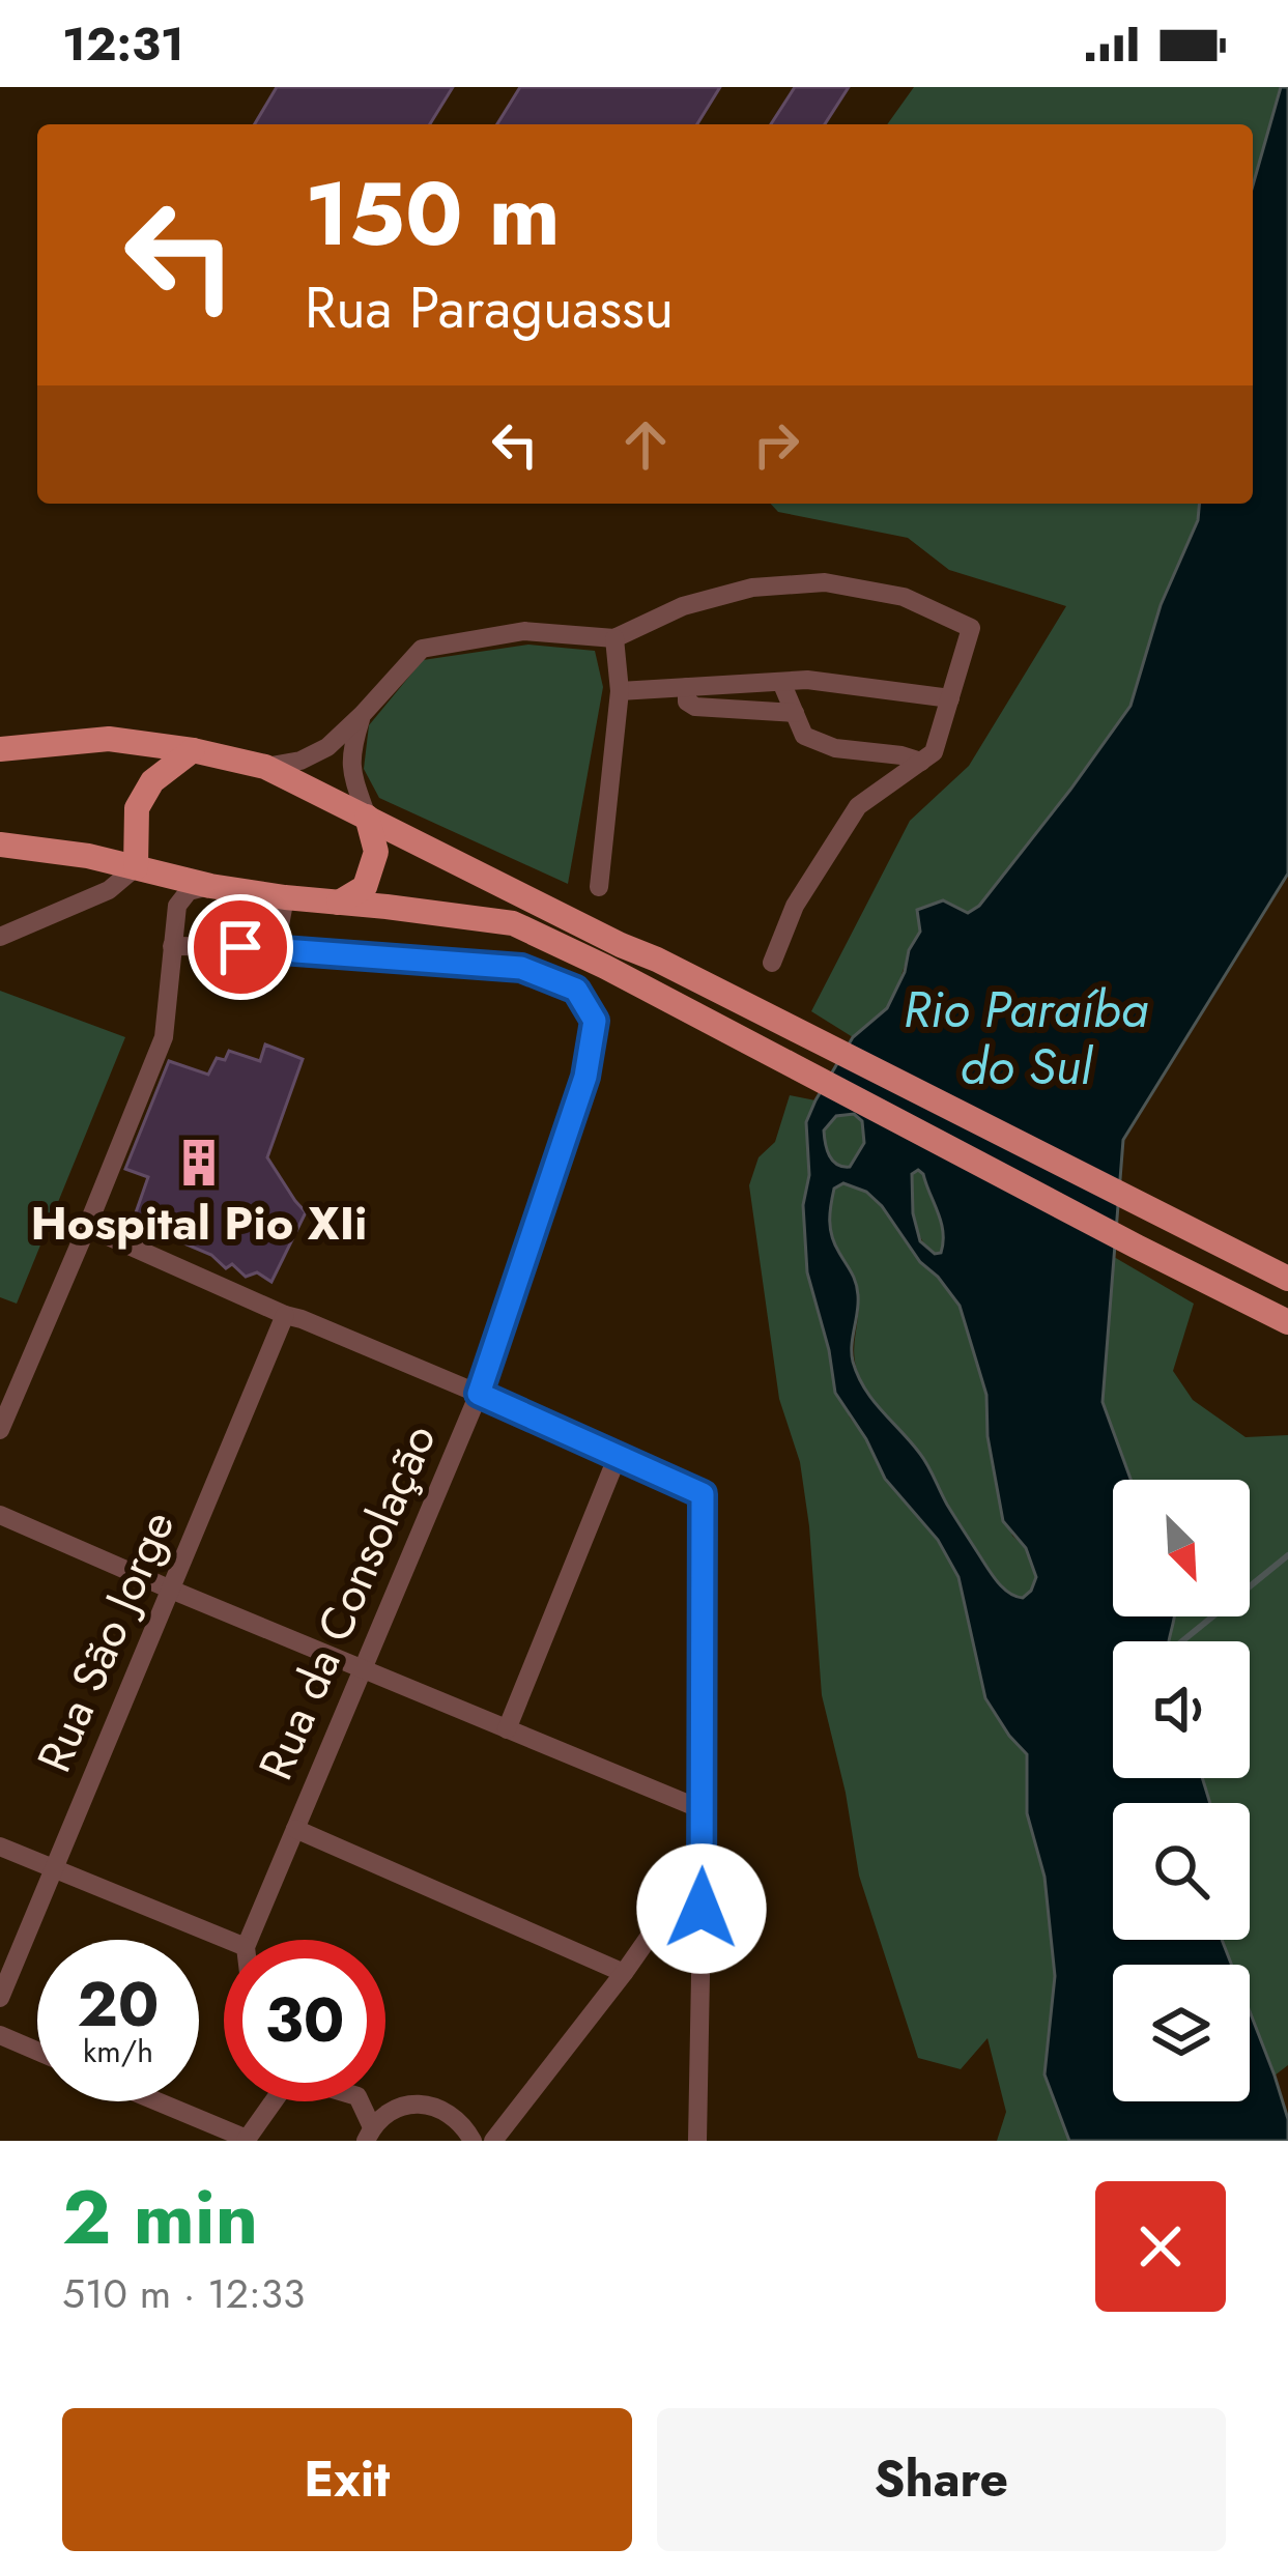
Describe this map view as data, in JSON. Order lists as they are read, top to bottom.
{
  "streets": {
    "street": ["Rua da Consolação", "Rua São Jorge"]
  },
  "water": ["Rio Paraíba do Sul"],
  "places": {
    "building": ["Hospital Pio XIi"]
  },
  "north": "bottom right",
  "page": {
    "status": "12:31",
    "turn": ["150 m", "Rua Paraguassu"],
    "speed": "20 km/h",
    "limit": "30",
    "heading": ["2 min", "510 m · 12:33"],
    "buttons": ["Exit", "Share"]
  }
}
